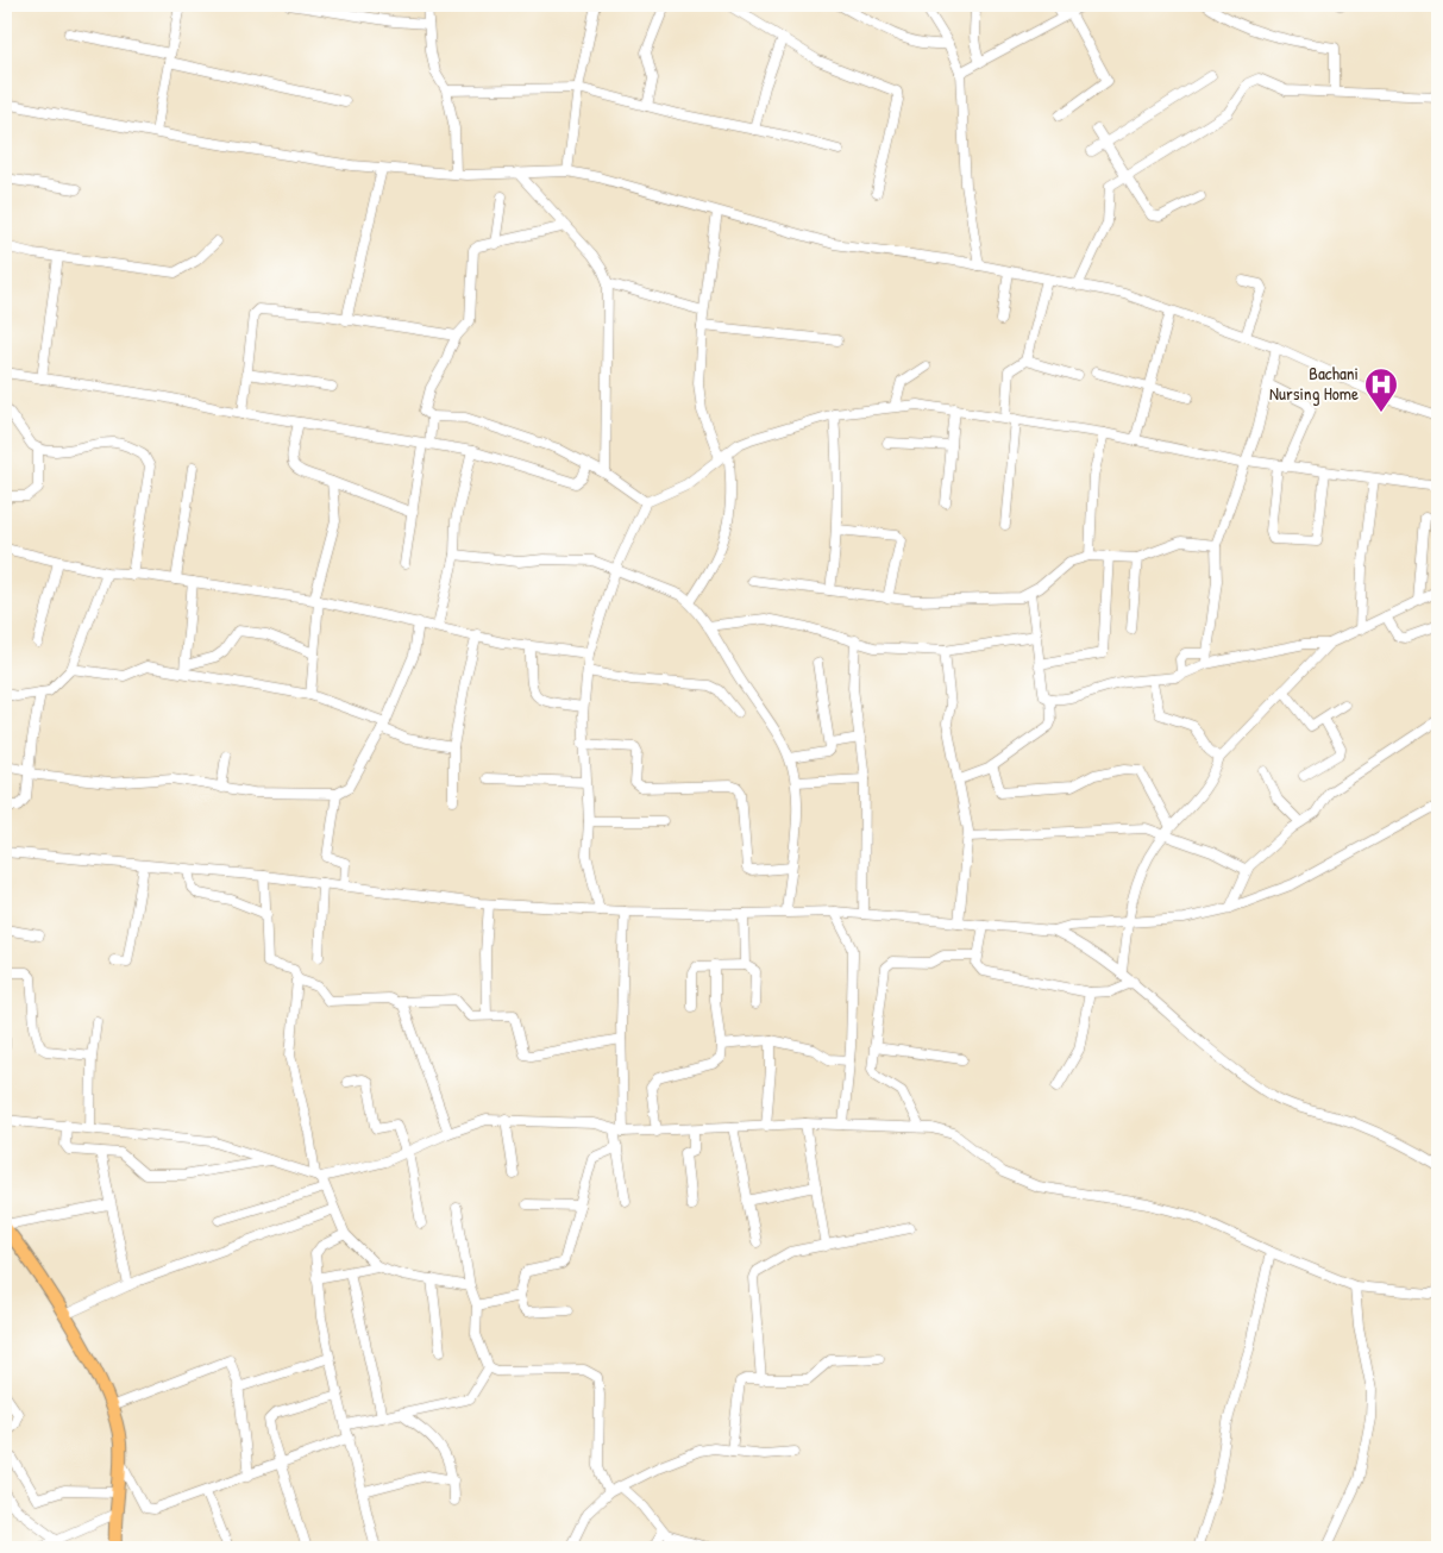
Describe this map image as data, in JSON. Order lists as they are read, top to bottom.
{
  "places": {
    "hospital": ["Bachani Nursing Home"]
  }
}
